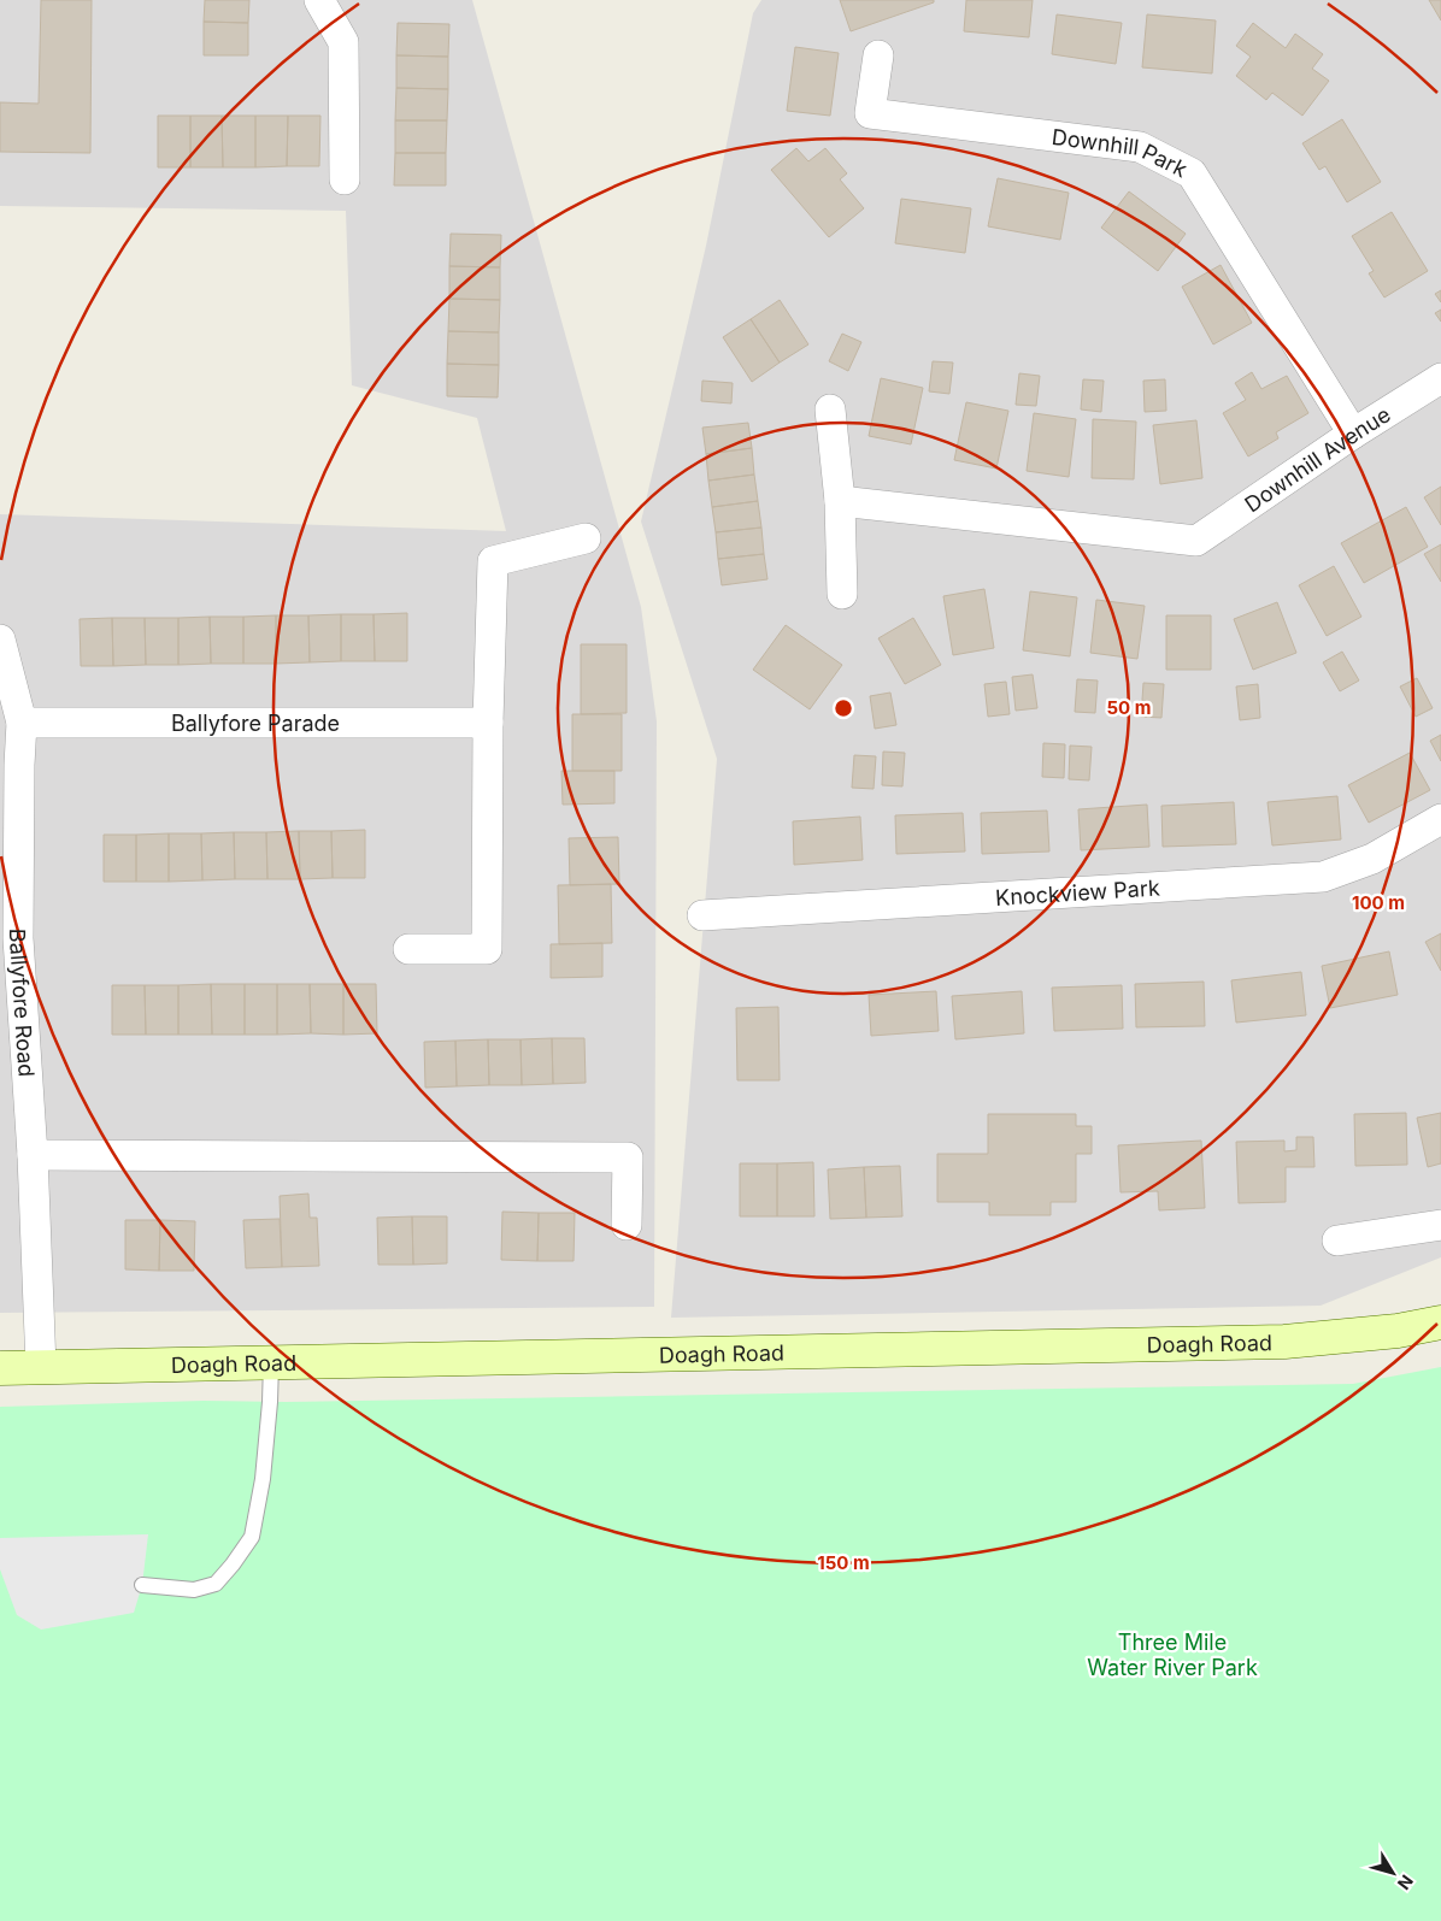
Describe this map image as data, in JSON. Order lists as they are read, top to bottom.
{
  "streets": {
    "main road": ["Doagh Road"],
    "street": [
      "Downhill Park",
      "Downhill Avenue",
      "Ballyfore Parade",
      "Knockview Park",
      "Ballyfore Road"
    ]
  },
  "crossings": [
    ["Downhill Park", "Downhill Avenue"],
    ["Ballyfore Parade", "Ballyfore Road"],
    ["Ballyfore Road", "Doagh Road"]
  ],
  "parks": ["Three Mile Water River Park"],
  "north": "bottom right",
  "rings": ["50 m", "100 m", "150 m"]
}
